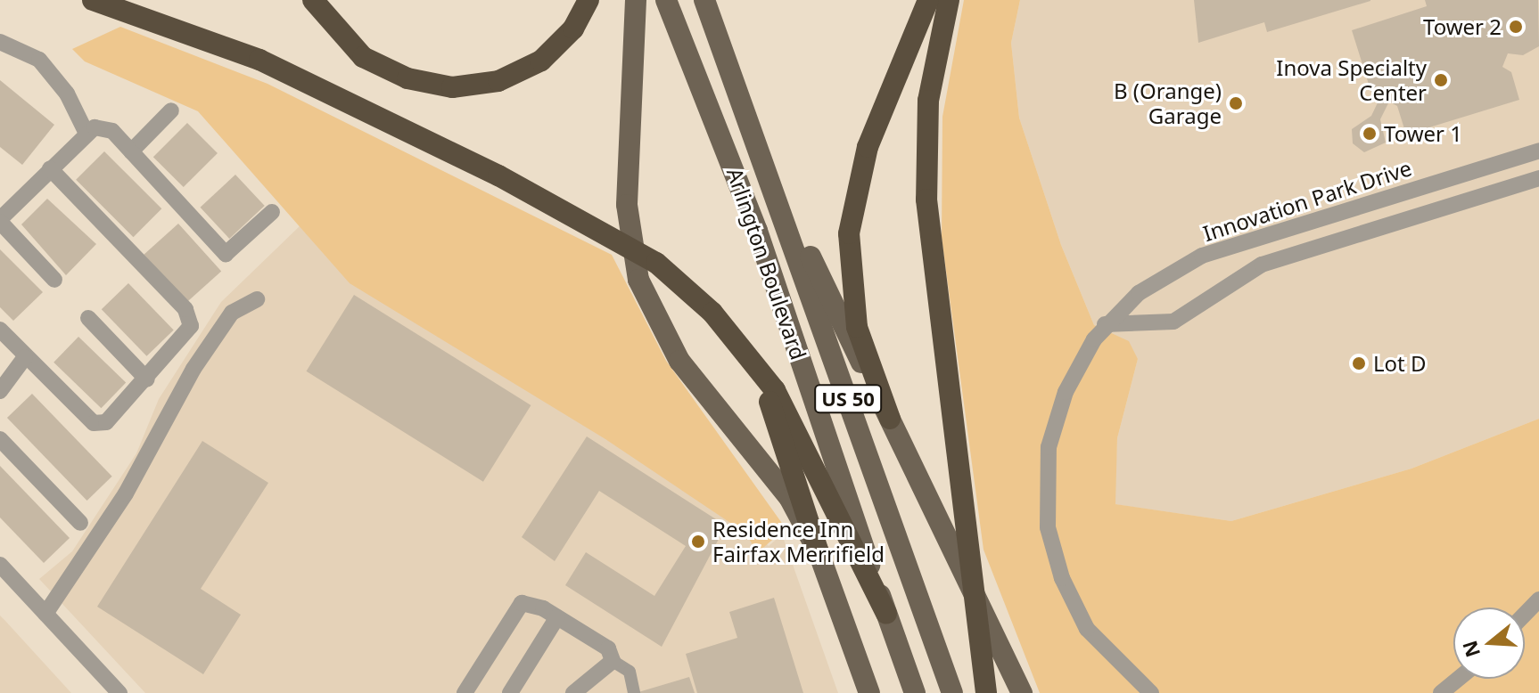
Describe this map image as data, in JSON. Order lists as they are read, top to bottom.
{
  "streets": {
    "main road": ["Arlington Boulevard", "US 50"],
    "street": ["Innovation Park Drive"]
  },
  "places": [
    "Tower 2",
    "Inova Specialty Center",
    "B (Orange) Garage",
    "Tower 1",
    "Lot D",
    "Residence Inn Fairfax Merrifield"
  ],
  "north": "left"
}
